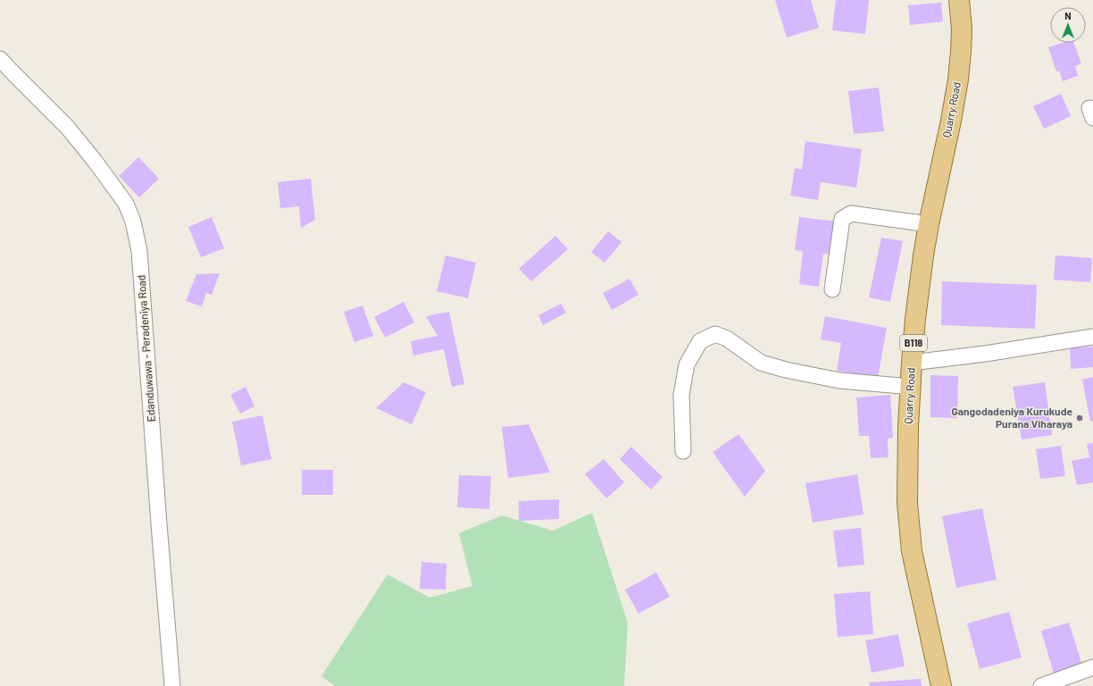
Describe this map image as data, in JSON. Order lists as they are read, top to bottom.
{
  "streets": {
    "main road": ["Quarry Road", "B118"],
    "street": ["Edanduwawa - Peradeniya Road"]
  },
  "places": ["Gangodadeniya Kurukude Purana Viharaya"],
  "north": "top"
}
